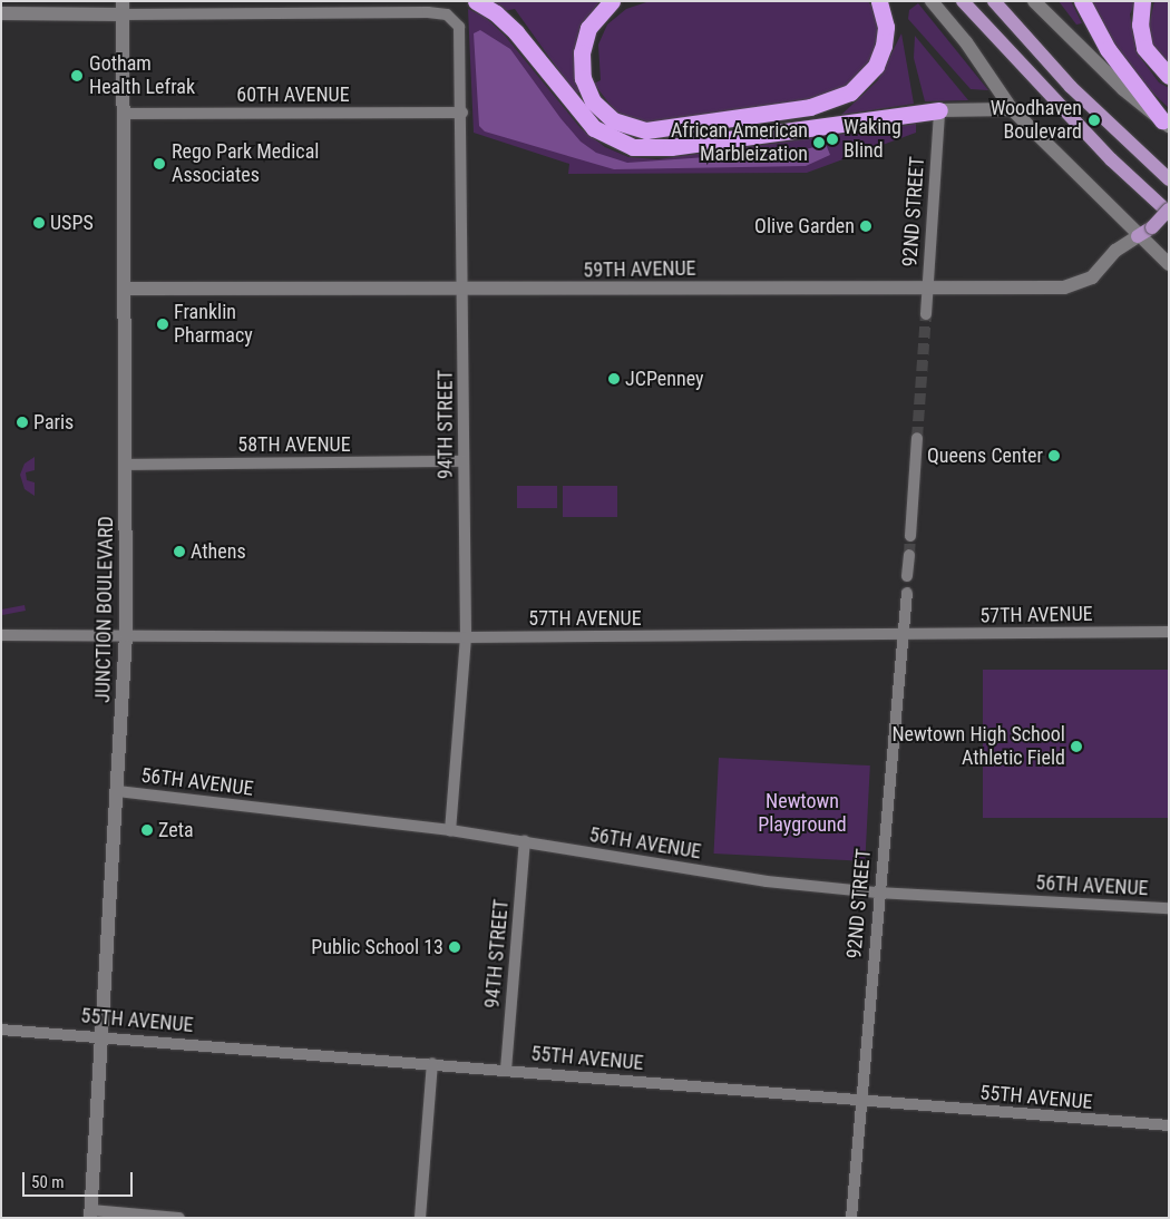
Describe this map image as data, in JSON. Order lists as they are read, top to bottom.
{
  "streets": {
    "street": [
      "60TH AVENUE",
      "92ND STREET",
      "59TH AVENUE",
      "94TH STREET",
      "58TH AVENUE",
      "JUNCTION BOULEVARD",
      "57TH AVENUE",
      "56TH AVENUE",
      "55TH AVENUE"
    ]
  },
  "crossings": [
    ["60TH AVENUE", "94TH STREET"],
    ["60TH AVENUE", "JUNCTION BOULEVARD"],
    ["92ND STREET", "59TH AVENUE"],
    ["92ND STREET", "57TH AVENUE"],
    ["92ND STREET", "56TH AVENUE"],
    ["92ND STREET", "55TH AVENUE"],
    ["59TH AVENUE", "94TH STREET"],
    ["59TH AVENUE", "JUNCTION BOULEVARD"],
    ["94TH STREET", "58TH AVENUE"],
    ["94TH STREET", "JUNCTION BOULEVARD"],
    ["94TH STREET", "57TH AVENUE"],
    ["94TH STREET", "56TH AVENUE"],
    ["94TH STREET", "55TH AVENUE"],
    ["58TH AVENUE", "JUNCTION BOULEVARD"],
    ["JUNCTION BOULEVARD", "57TH AVENUE"],
    ["JUNCTION BOULEVARD", "56TH AVENUE"],
    ["JUNCTION BOULEVARD", "55TH AVENUE"]
  ],
  "parks": ["Newtown Playground"],
  "places": [
    "Gotham Health Lefrak",
    "Woodhaven Boulevard",
    "Waking Blind",
    "African American Marbleization",
    "Rego Park Medical Associates",
    "USPS",
    "Olive Garden",
    "Franklin Pharmacy",
    "JCPenney",
    "Paris",
    "Queens Center",
    "Athens",
    "Newtown High School Athletic Field",
    "Zeta",
    "Public School 13"
  ],
  "scale_bar": "50 m"
}
